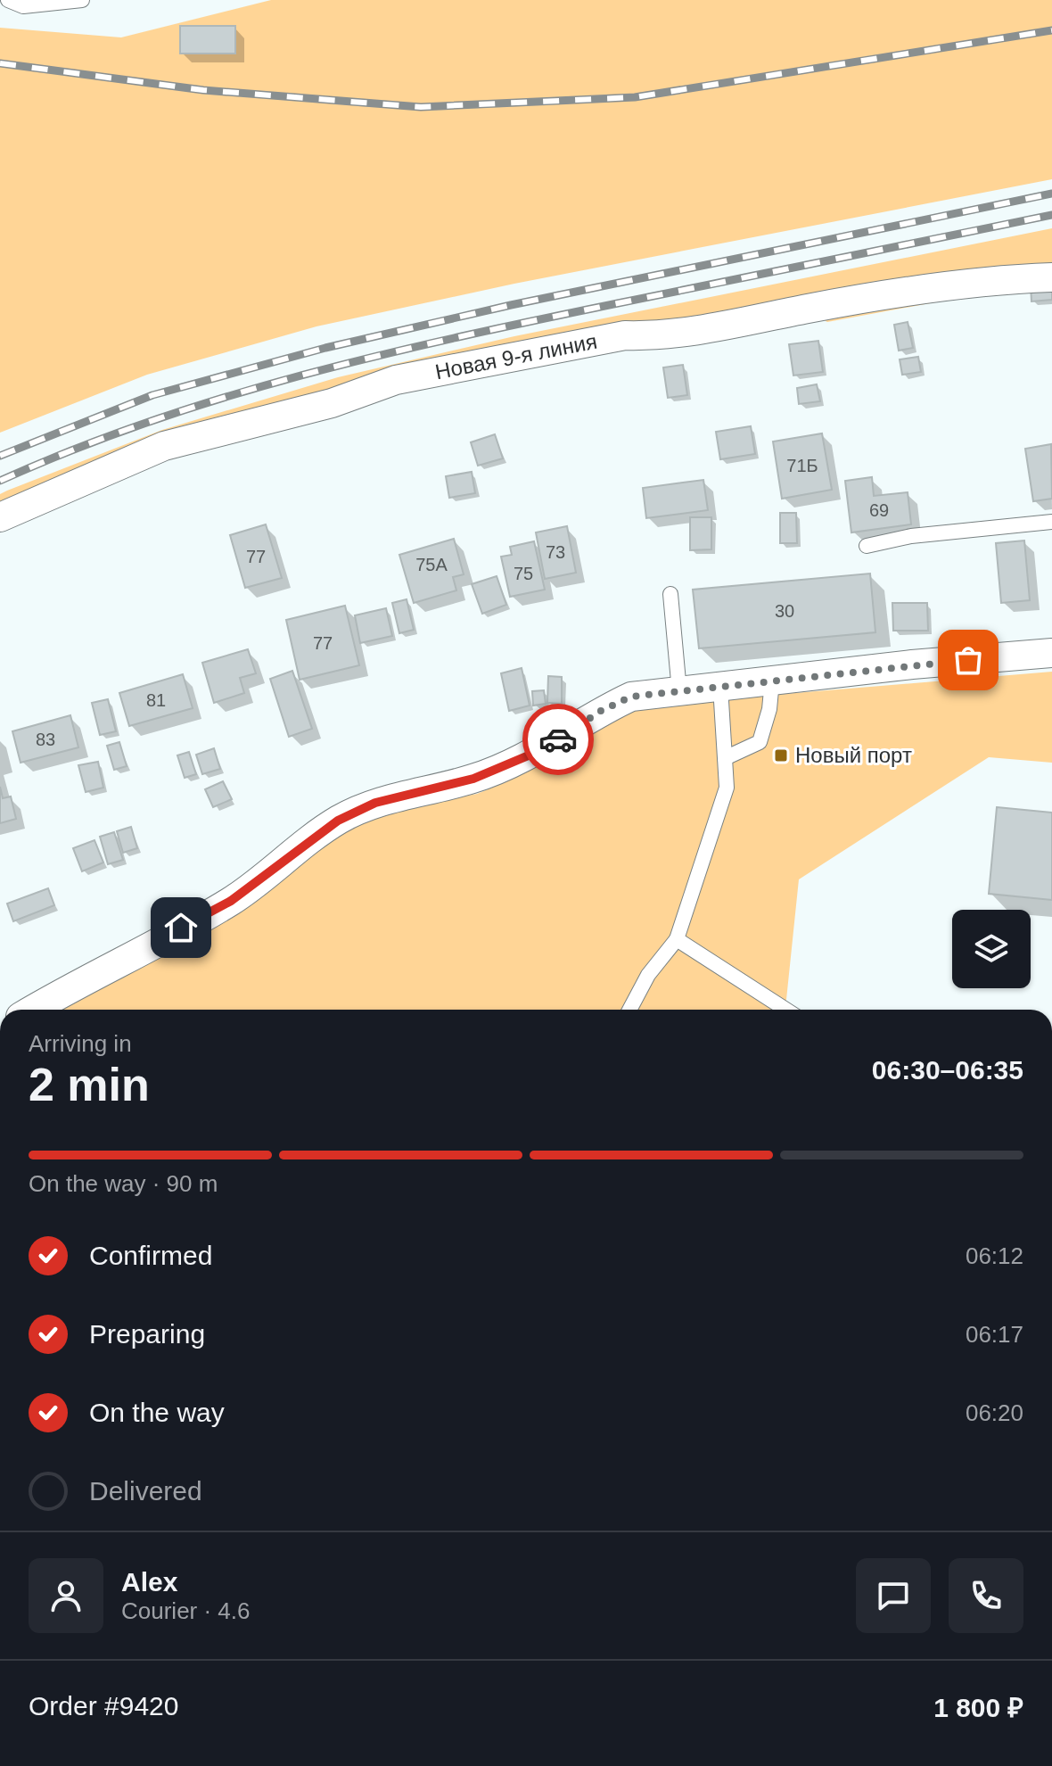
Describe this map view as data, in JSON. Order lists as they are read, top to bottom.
{
  "streets": {
    "street": ["Новая 9-я линия"]
  },
  "places": {
    "transit": ["Новый порт"]
  },
  "house_numbers": [
    "71Б",
    "69",
    "73",
    "77",
    "75А",
    "75",
    "30",
    "77",
    "81",
    "83"
  ],
  "page": {
    "heading": ["2 min", "Arriving in", "06:30–06:35"],
    "panel": [
      "Alex",
      "Courier · 4.6",
      "Order #9420",
      "1 800 ₽"
    ],
    "bar": "On the way · 90 m",
    "list": [
      ["Confirmed", "06:12"],
      ["Preparing", "06:17"],
      ["On the way", "06:20"],
      "Delivered"
    ]
  }
}
